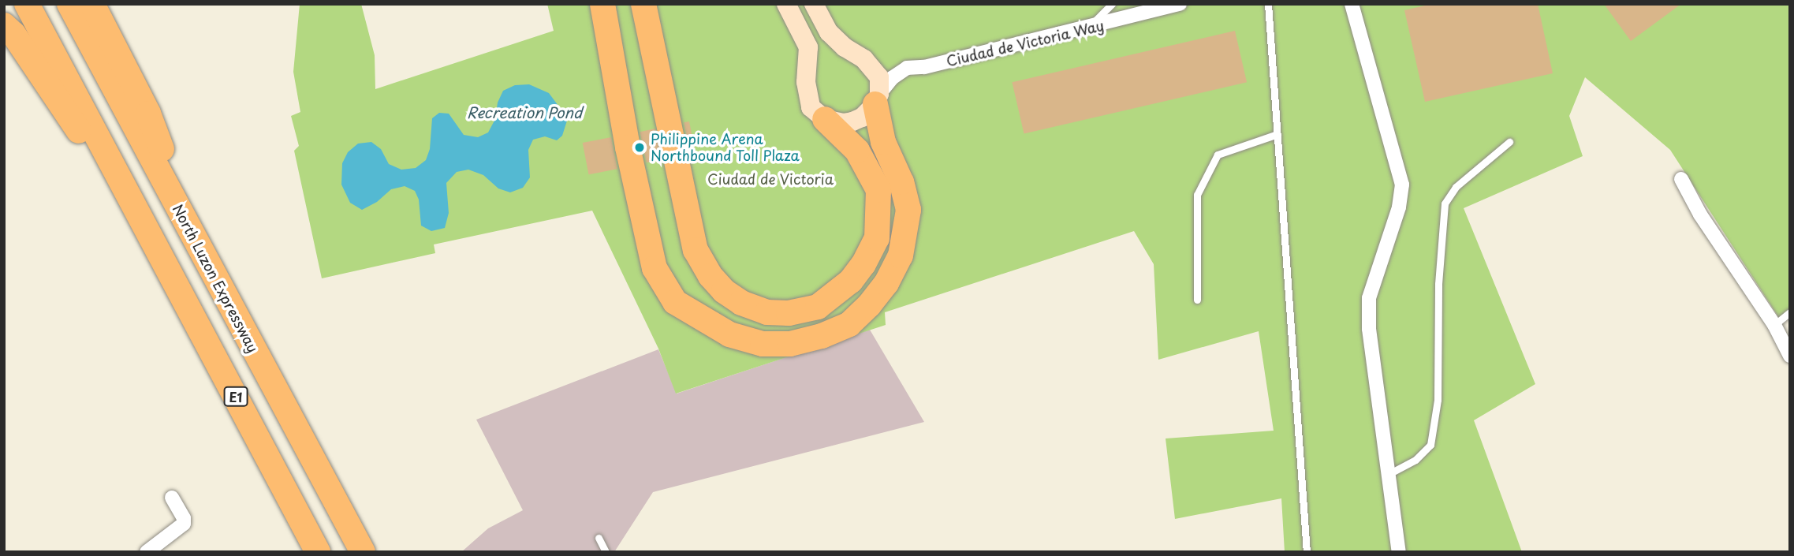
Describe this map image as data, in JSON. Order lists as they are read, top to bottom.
{
  "streets": {
    "highway": ["North Luzon Expressway", "E1"],
    "street": ["Ciudad de Victoria Way"]
  },
  "water": ["Recreation Pond"],
  "parks": ["Ciudad de Victoria"],
  "places": ["Philippine Arena Northbound Toll Plaza"]
}
